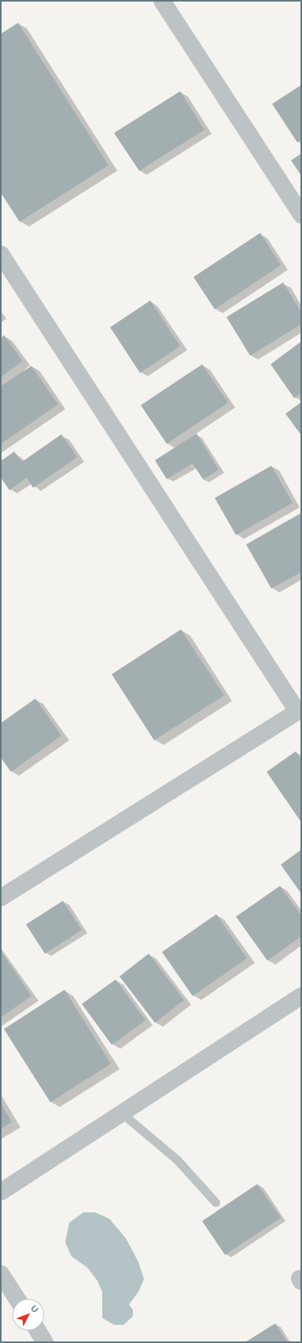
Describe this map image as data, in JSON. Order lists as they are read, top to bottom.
{
  "north": "top right"
}
